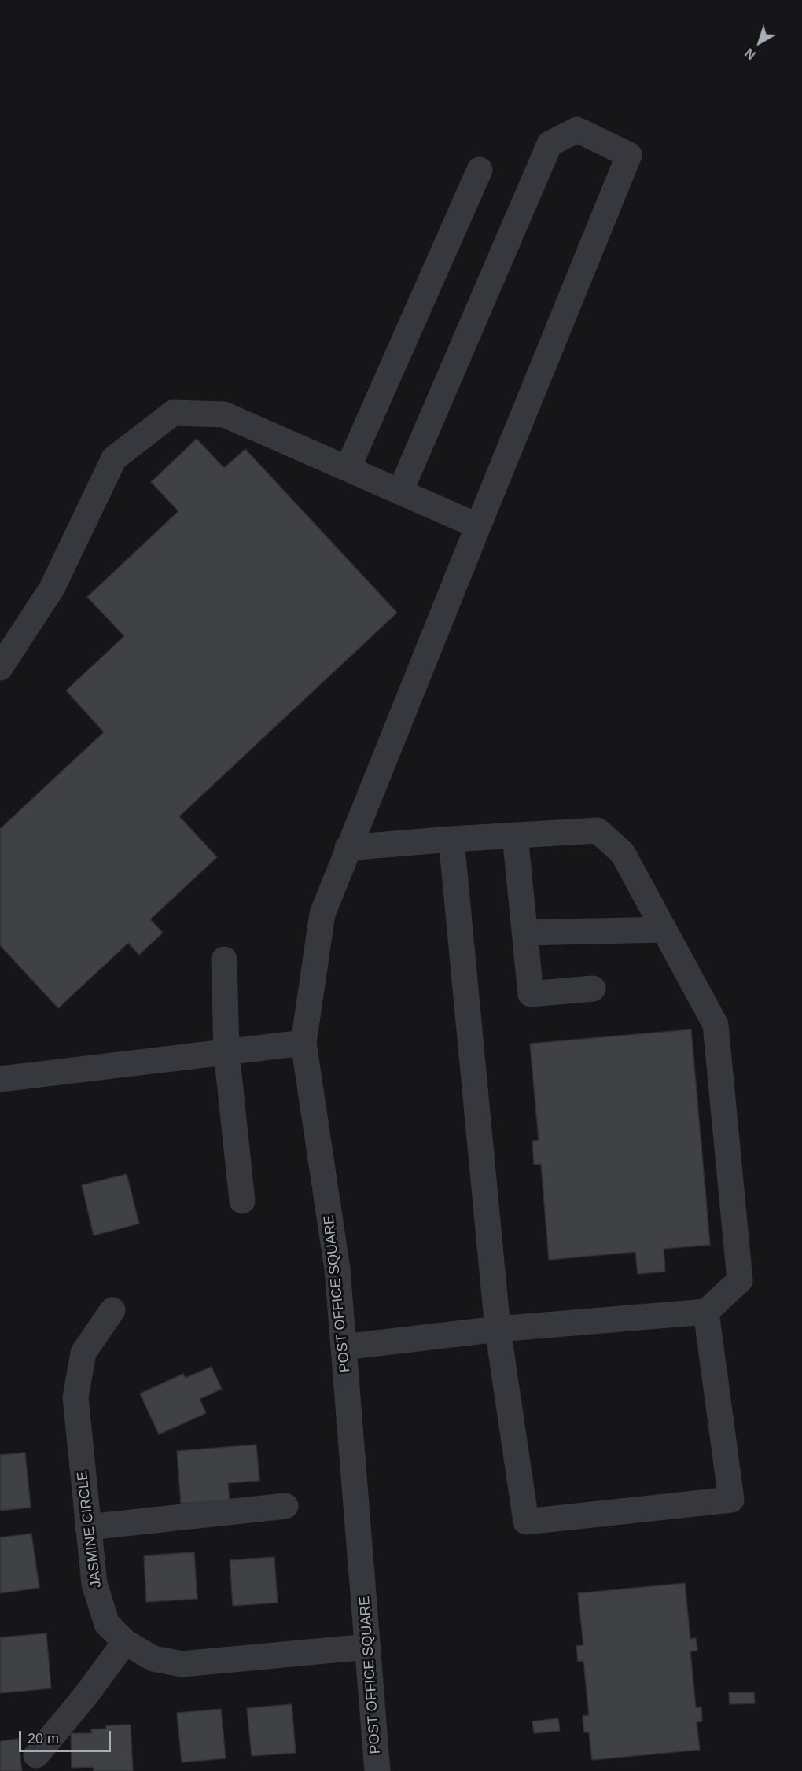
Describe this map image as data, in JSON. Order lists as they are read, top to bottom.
{
  "streets": {
    "street": ["POST OFFICE SQUARE", "JASMINE CIRCLE"]
  },
  "crossings": [
    ["POST OFFICE SQUARE", "JASMINE CIRCLE"]
  ],
  "scale_bar": "20 m",
  "north": "bottom left"
}
